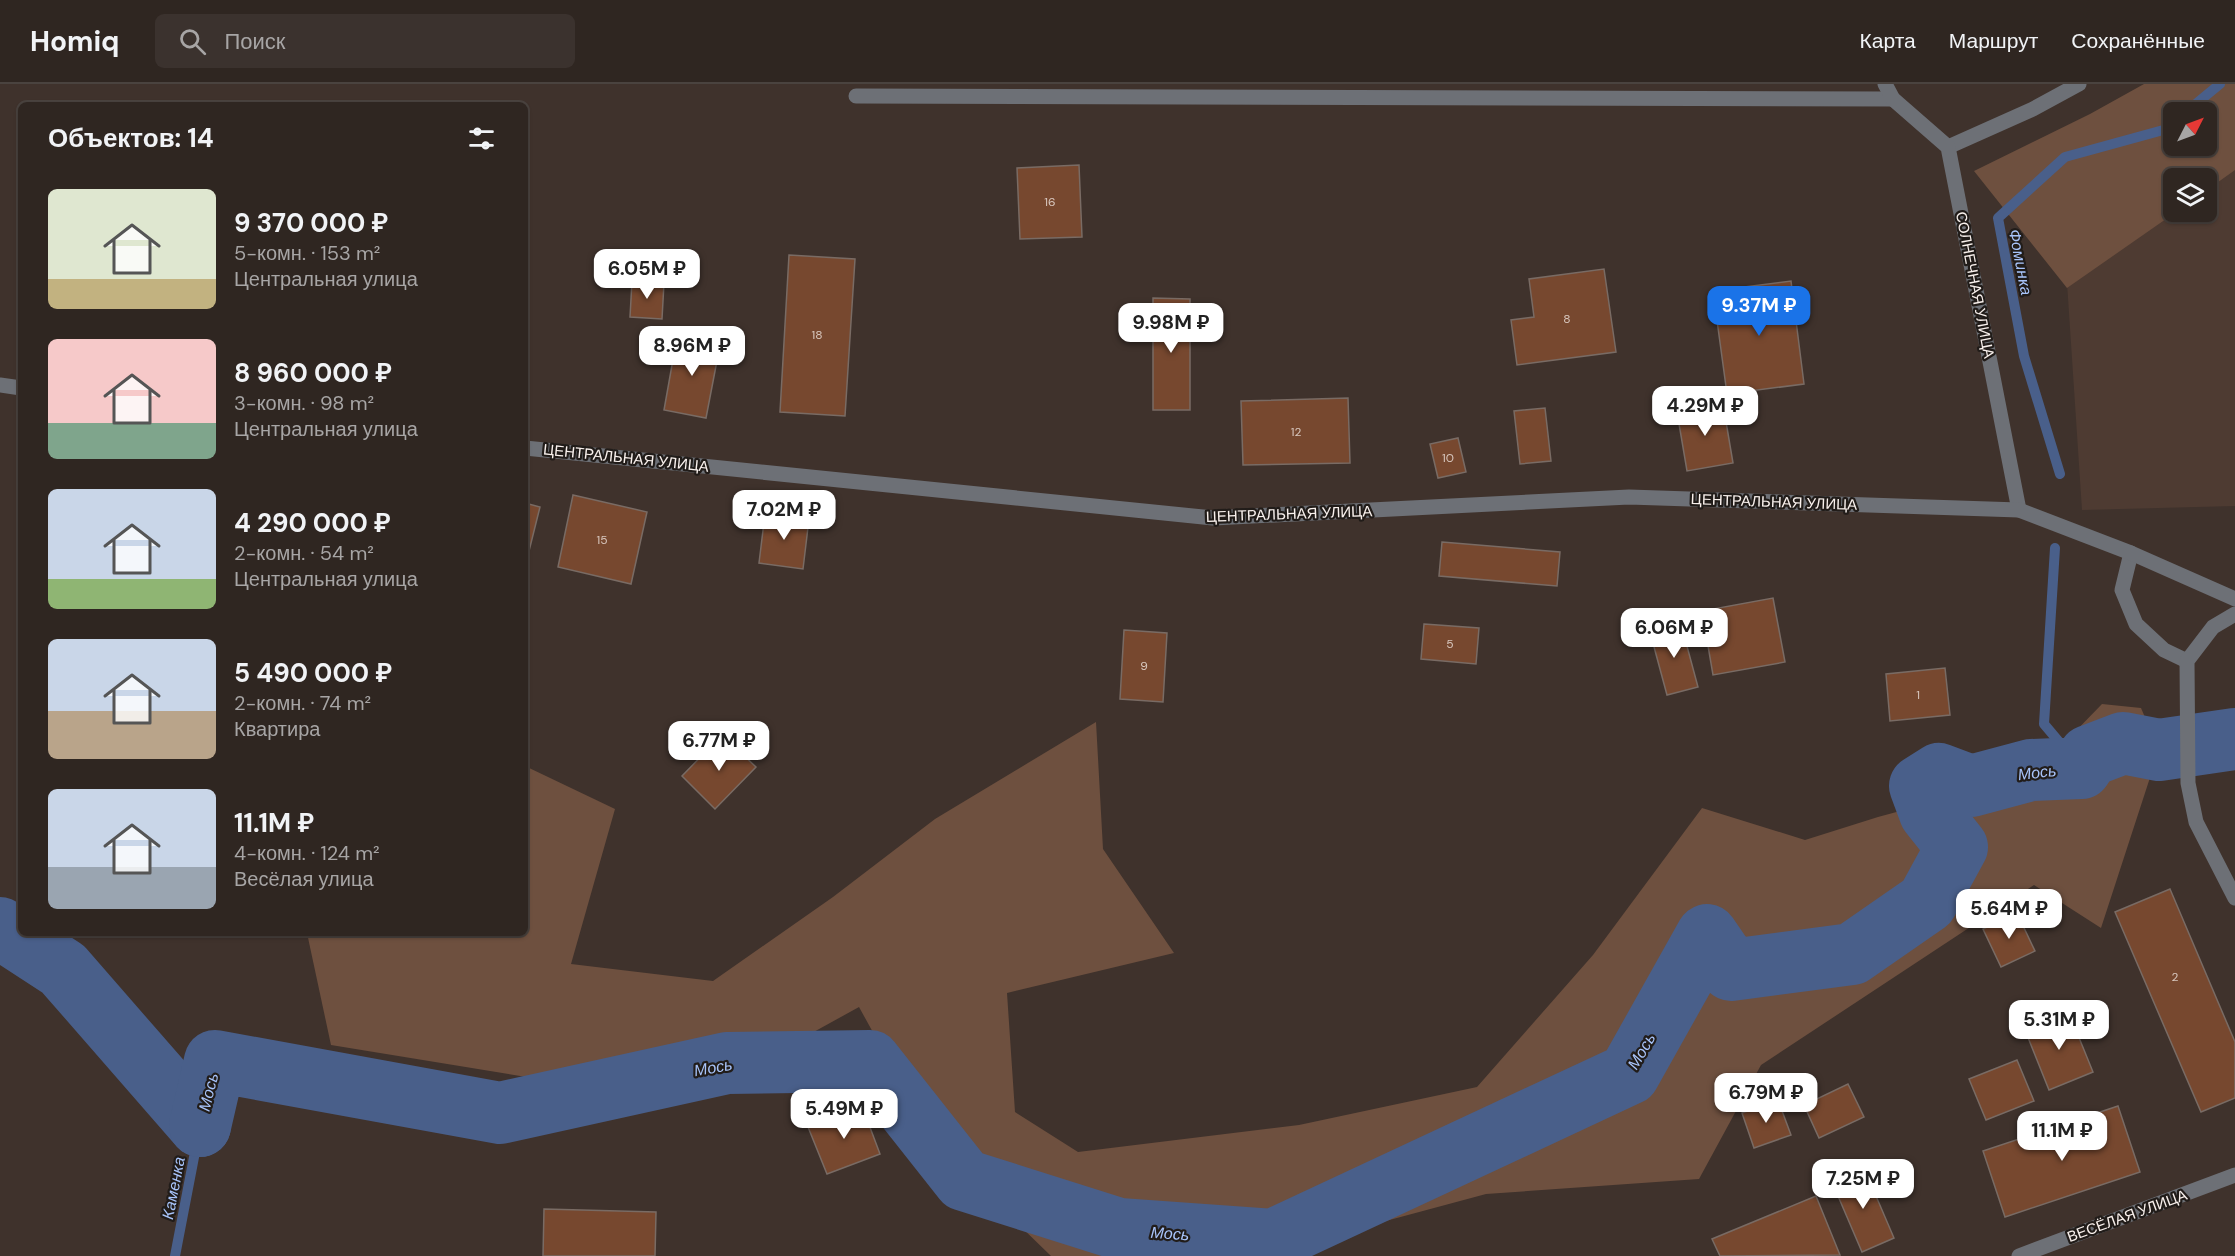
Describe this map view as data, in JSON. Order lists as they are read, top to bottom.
{
  "streets": {
    "street": ["СОЛНЕЧНАЯ УЛИЦА", "ЦЕНТРАЛЬНАЯ УЛИЦА", "ВЕСЁЛАЯ УЛИЦА"]
  },
  "crossings": [
    ["СОЛНЕЧНАЯ УЛИЦА", "ЦЕНТРАЛЬНАЯ УЛИЦА"]
  ],
  "water": ["Фоминка", "Мось", "Каменка"],
  "house_numbers": [
    "16",
    "8",
    "18",
    "12",
    "10",
    "15",
    "5",
    "9",
    "1",
    "2"
  ],
  "north": "top right",
  "page": {
    "header": "Homiq",
    "search": "Поиск",
    "nav": ["Карта", "Маршрут", "Сохранённые"],
    "heading": "Объектов: 14",
    "list": [
      {
        "name": "9 370 000 ₽",
        "note": "5-комн. · 153 m² · Центральная улица"
      },
      {
        "name": "8 960 000 ₽",
        "note": "3-комн. · 98 m² · Центральная улица"
      },
      {
        "name": "4 290 000 ₽",
        "note": "2-комн. · 54 m² · Центральная улица"
      },
      {
        "name": "5 490 000 ₽",
        "note": "2-комн. · 74 m² · Квартира"
      },
      {
        "name": "11.1M ₽",
        "note": "4-комн. · 124 m² · Весёлая улица"
      }
    ],
    "price": [
      "6.05M ₽",
      "9.37M ₽",
      "9.98M ₽",
      "8.96M ₽",
      "4.29M ₽",
      "7.02M ₽",
      "6.06M ₽",
      "6.77M ₽",
      "5.64M ₽",
      "5.31M ₽",
      "6.79M ₽",
      "5.49M ₽",
      "11.1M ₽",
      "7.25M ₽"
    ]
  }
}
